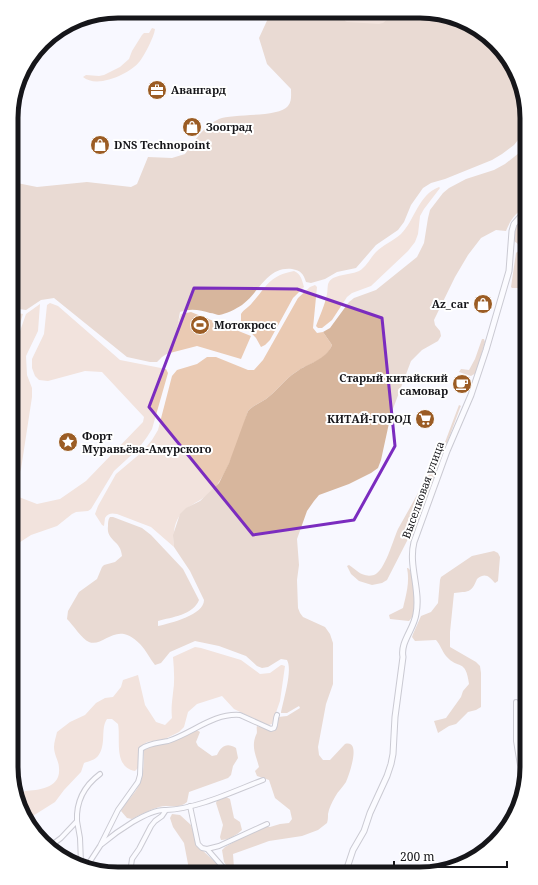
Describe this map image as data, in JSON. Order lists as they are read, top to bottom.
{
  "streets": {
    "street": ["Выселковая улица"]
  },
  "places": {
    "office": ["Авангард"],
    "shop": ["Зооград", "DNS Technopoint", "Az_car"],
    "sports": ["Мотокросс"],
    "cafe": ["Старый китайский самовар"],
    "supermarket": ["КИТАЙ-ГОРОД"],
    "place": ["Форт Муравьёва-Амурского"]
  },
  "scale_bar": "200 m"
}
